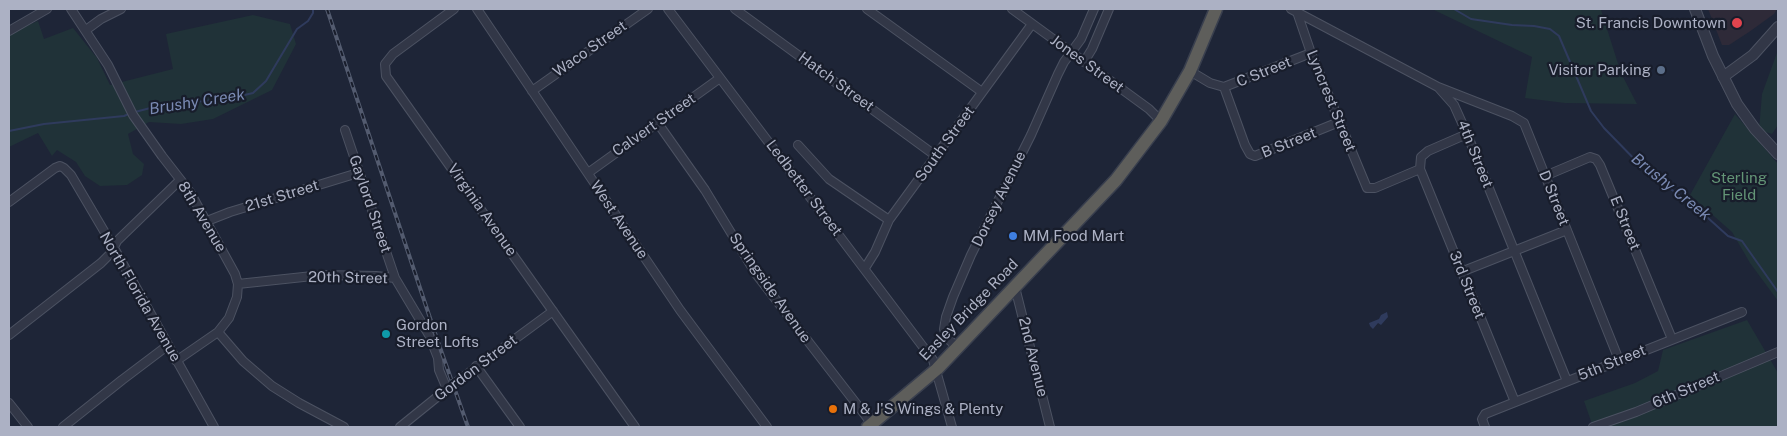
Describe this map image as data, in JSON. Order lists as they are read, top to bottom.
{
  "streets": {
    "highway": ["Easley Bridge Road"],
    "street": [
      "Waco Street",
      "Jones Street",
      "C Street",
      "Hatch Street",
      "Lyncrest Street",
      "Calvert Street",
      "B Street",
      "South Street",
      "4th Street",
      "Ledbetter Street",
      "21st Street",
      "D Street",
      "Dorsey Avenue",
      "Gaylord Street",
      "Virginia Avenue",
      "8th Avenue",
      "West Avenue",
      "E Street",
      "20th Street",
      "3rd Street",
      "Springside Avenue",
      "North Florida Avenue",
      "2nd Avenue",
      "5th Street",
      "Gordon Street",
      "6th Street"
    ]
  },
  "crossings": [
    ["Waco Street", "West Avenue"],
    ["Jones Street", "South Street"],
    ["Jones Street", "Dorsey Avenue"],
    ["Jones Street", "Easley Bridge Road"],
    ["C Street", "Lyncrest Street"],
    ["C Street", "B Street"],
    ["C Street", "Easley Bridge Road"],
    ["Hatch Street", "South Street"],
    ["Lyncrest Street", "B Street"],
    ["Lyncrest Street", "4th Street"],
    ["Lyncrest Street", "3rd Street"],
    ["Calvert Street", "Ledbetter Street"],
    ["Calvert Street", "West Avenue"],
    ["Calvert Street", "Springside Avenue"],
    ["South Street", "Ledbetter Street"],
    ["4th Street", "D Street"],
    ["4th Street", "5th Street"],
    ["Ledbetter Street", "Easley Bridge Road"],
    ["21st Street", "Gaylord Street"],
    ["21st Street", "8th Avenue"],
    ["D Street", "E Street"],
    ["D Street", "5th Street"],
    ["Dorsey Avenue", "Easley Bridge Road"],
    ["Gaylord Street", "20th Street"],
    ["Virginia Avenue", "Gordon Street"],
    ["8th Avenue", "20th Street"],
    ["E Street", "5th Street"],
    ["20th Street", "Gordon Street"],
    ["3rd Street", "5th Street"],
    ["Springside Avenue", "Easley Bridge Road"],
    ["Easley Bridge Road", "2nd Avenue"]
  ],
  "water": ["Brushy Creek"],
  "parks": ["Sterling Field"],
  "places": [
    "St. Francis Downtown",
    "Visitor Parking",
    "MM Food Mart",
    "Gordon Street Lofts",
    "M & J'S Wings & Plenty"
  ]
}
